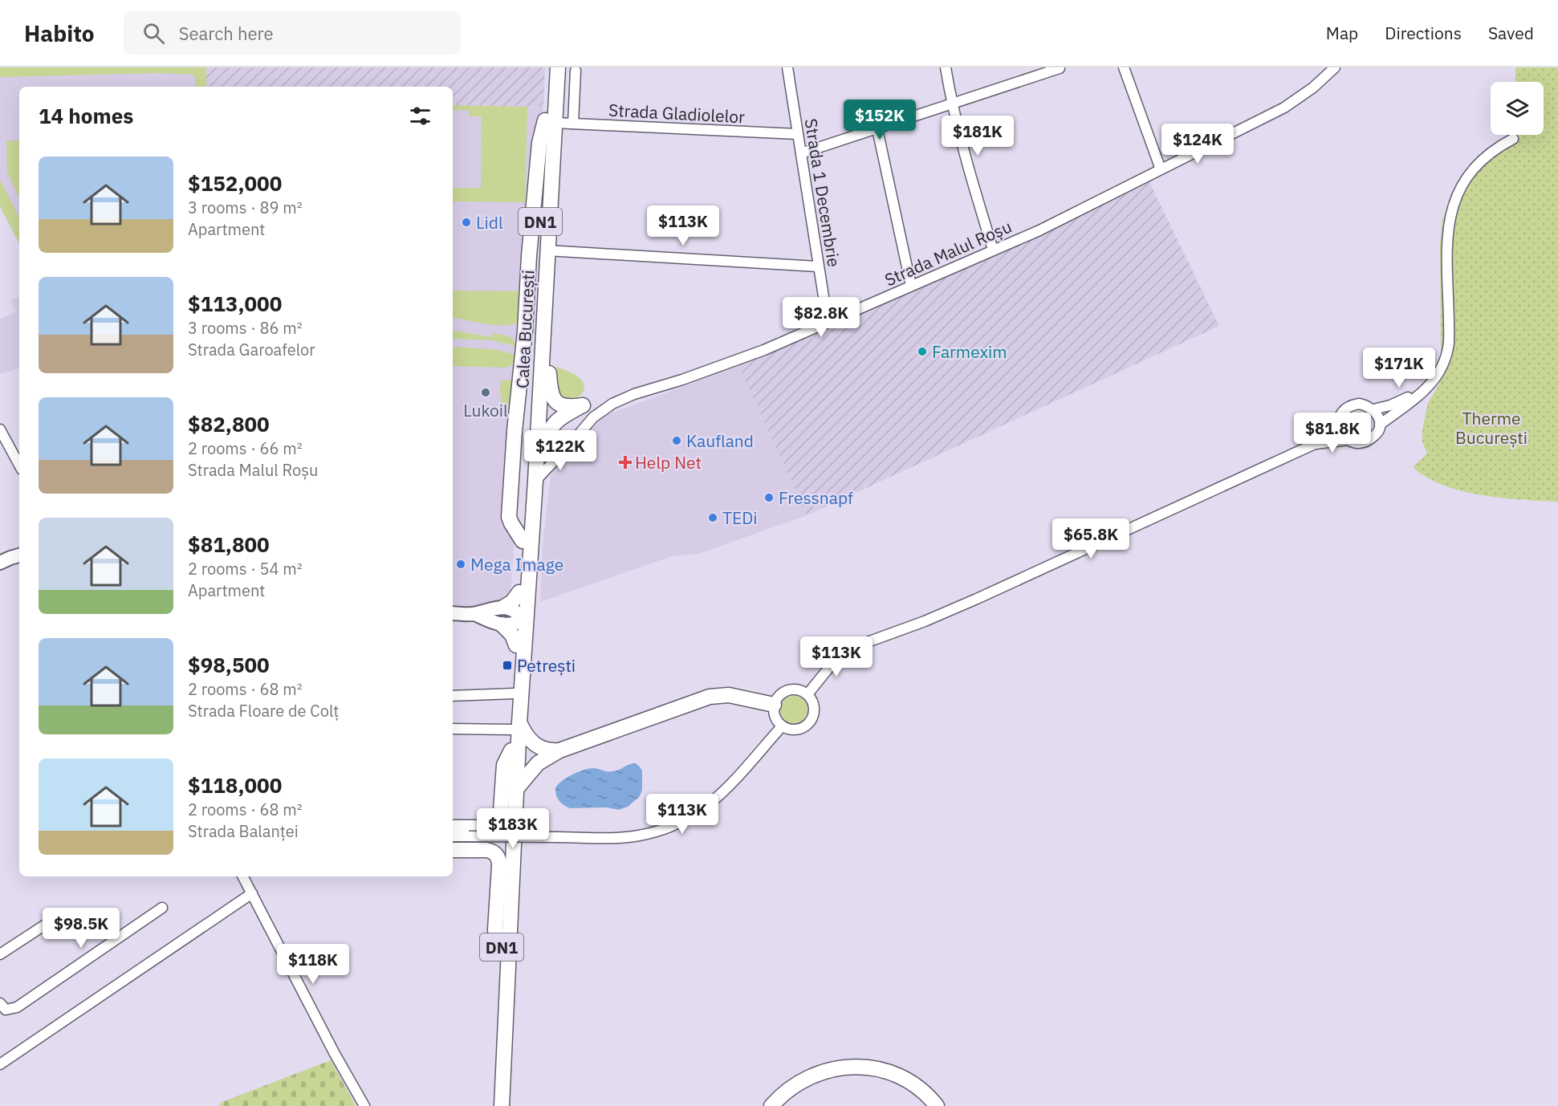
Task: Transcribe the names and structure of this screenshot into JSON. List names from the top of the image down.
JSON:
{
  "streets": {
    "highway": ["DN1", "Calea București"],
    "street": ["Strada Gladiolelor", "Strada 1 Decembrie", "Strada Malul Roșu"]
  },
  "crossings": [
    ["Strada Gladiolelor", "Strada 1 Decembrie"],
    ["Strada Gladiolelor", "DN1"],
    ["Strada Gladiolelor", "Calea București"],
    ["Strada 1 Decembrie", "Strada Malul Roșu"],
    ["DN1", "Calea București"],
    ["Strada Malul Roșu", "Calea București"]
  ],
  "parks": ["Therme București"],
  "places": {
    "other": [
      "Lidl",
      "Farmexim",
      "Lukoil",
      "Kaufland",
      "Fressnapf",
      "TEDi",
      "Mega Image"
    ],
    "health": ["Help Net"],
    "transit": ["Petrești"]
  },
  "page": {
    "header": "Habito",
    "search": "Search here",
    "nav": ["Map", "Directions", "Saved"],
    "heading": "14 homes",
    "price": [
      "$152K",
      "$181K",
      "$124K",
      "$113K",
      "$82.8K",
      "$171K",
      "$81.8K",
      "$122K",
      "$65.8K",
      "$113K",
      "$113K",
      "$183K",
      "$98.5K",
      "$118K"
    ],
    "list": [
      {
        "name": "$152,000",
        "note": "3 rooms · 89 m² · Apartment"
      },
      {
        "name": "$113,000",
        "note": "3 rooms · 86 m² · Strada Garoafelor"
      },
      {
        "name": "$82,800",
        "note": "2 rooms · 66 m² · Strada Malul Roșu"
      },
      {
        "name": "$81,800",
        "note": "2 rooms · 54 m² · Apartment"
      },
      {
        "name": "$98,500",
        "note": "2 rooms · 68 m² · Strada Floare de Colț"
      },
      {
        "name": "$118,000",
        "note": "2 rooms · 68 m² · Strada Balanței"
      }
    ]
  }
}
